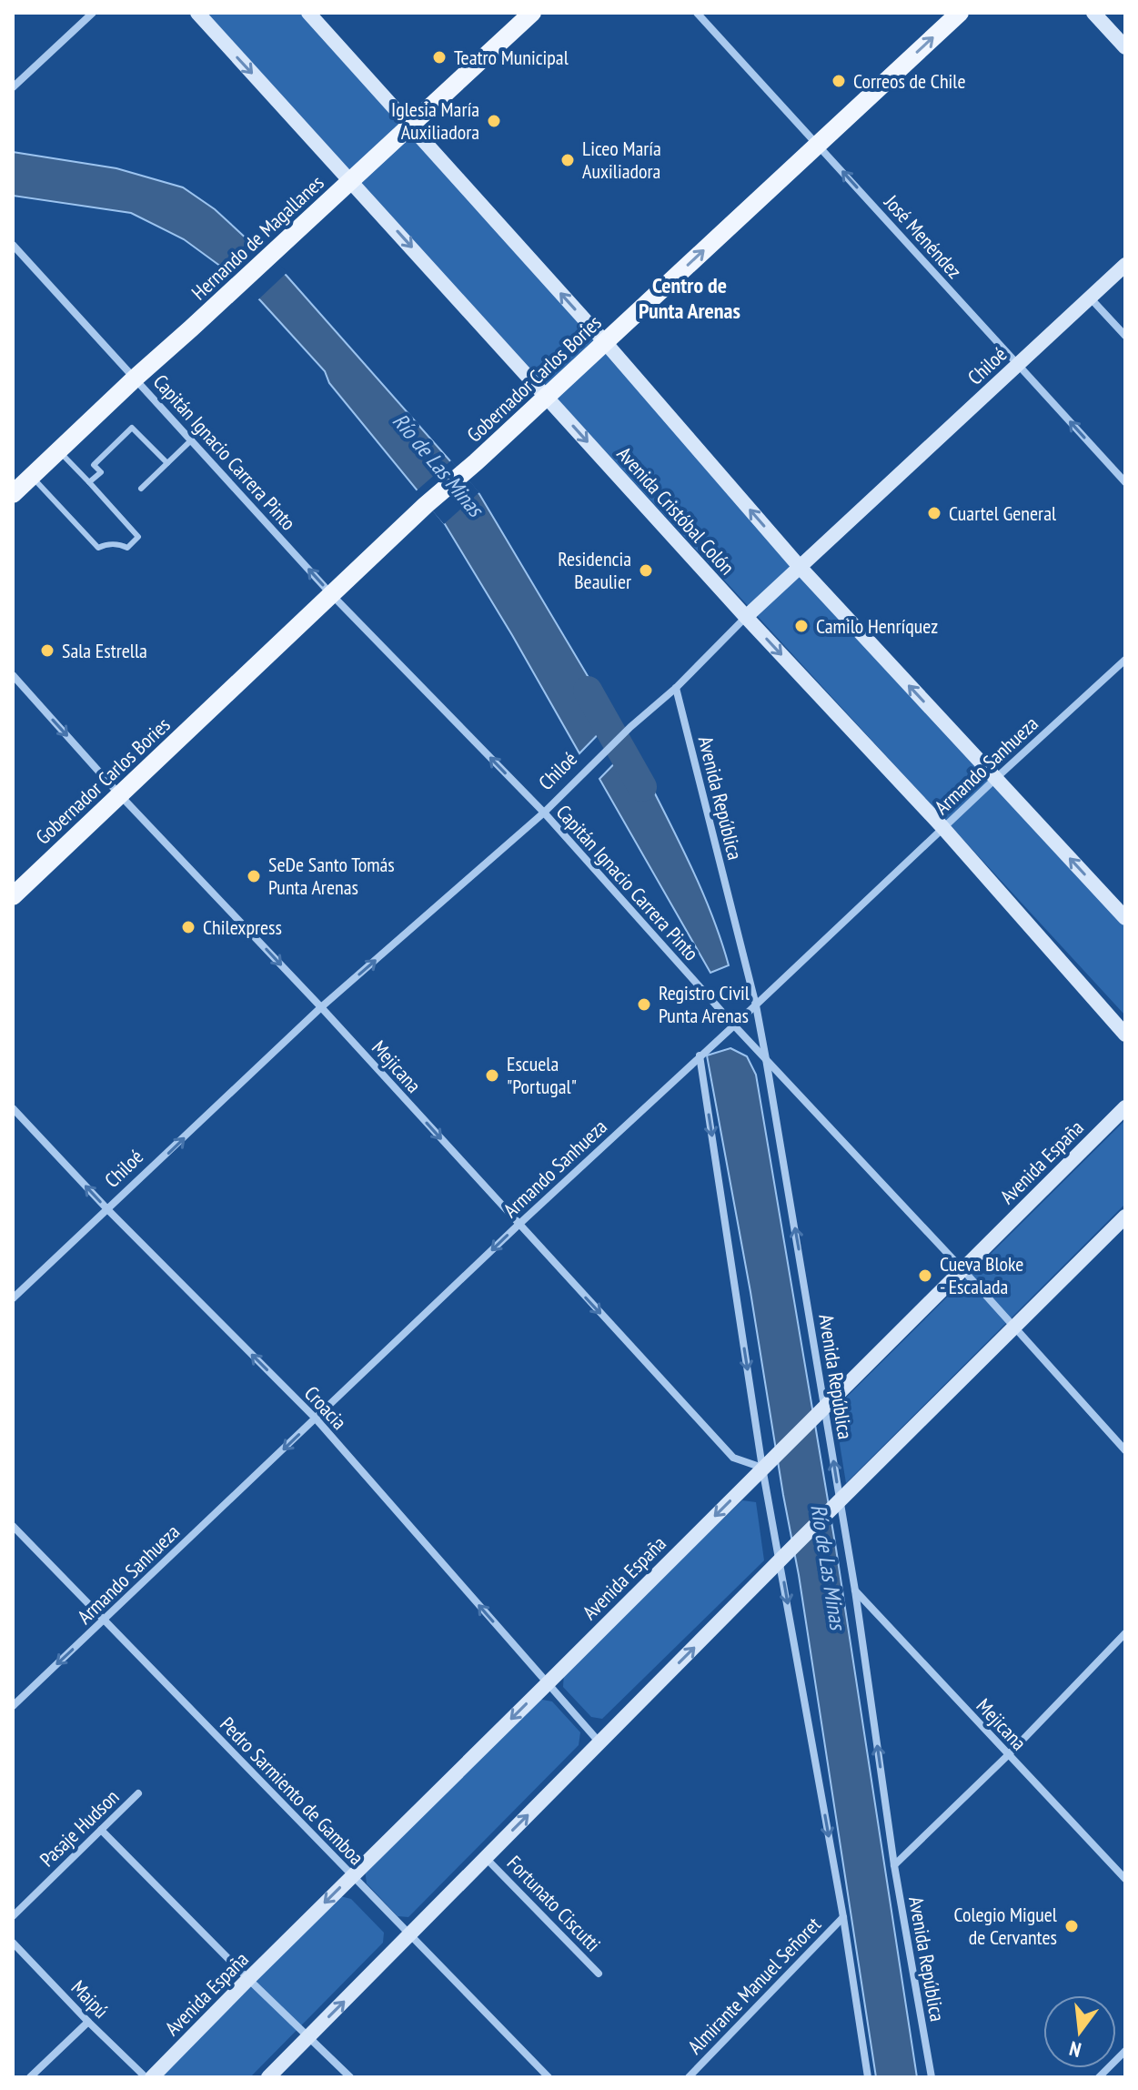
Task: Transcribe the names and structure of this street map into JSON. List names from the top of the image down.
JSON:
{
  "streets": {
    "main road": [
      "Hernando de Magallanes",
      "Chiloé",
      "Gobernador Carlos Bories",
      "Avenida Cristóbal Colón",
      "Avenida España"
    ],
    "street": [
      "José Menéndez",
      "Capitán Ignacio Carrera Pinto",
      "Armando Sanhueza",
      "Avenida República",
      "Mejicana",
      "Croacia",
      "Pedro Sarmiento de Gamboa",
      "Pasaje Hudson",
      "Fortunato Ciscutti",
      "Almirante Manuel Señoret",
      "Maipú"
    ]
  },
  "crossings": [
    ["José Menéndez", "Chiloé"],
    ["José Menéndez", "Gobernador Carlos Bories"],
    ["Hernando de Magallanes", "Capitán Ignacio Carrera Pinto"],
    ["Hernando de Magallanes", "Avenida Cristóbal Colón"],
    ["Chiloé", "Capitán Ignacio Carrera Pinto"],
    ["Chiloé", "Avenida Cristóbal Colón"],
    ["Chiloé", "Avenida República"],
    ["Chiloé", "Mejicana"],
    ["Chiloé", "Croacia"],
    ["Gobernador Carlos Bories", "Capitán Ignacio Carrera Pinto"],
    ["Gobernador Carlos Bories", "Avenida Cristóbal Colón"],
    ["Gobernador Carlos Bories", "Mejicana"],
    ["Capitán Ignacio Carrera Pinto", "Armando Sanhueza"],
    ["Capitán Ignacio Carrera Pinto", "Avenida República"],
    ["Capitán Ignacio Carrera Pinto", "Avenida España"],
    ["Avenida Cristóbal Colón", "Armando Sanhueza"],
    ["Armando Sanhueza", "Avenida República"],
    ["Armando Sanhueza", "Mejicana"],
    ["Armando Sanhueza", "Croacia"],
    ["Armando Sanhueza", "Pedro Sarmiento de Gamboa"],
    ["Avenida República", "Mejicana"],
    ["Avenida República", "Avenida España"],
    ["Mejicana", "Avenida España"],
    ["Avenida España", "Croacia"],
    ["Avenida España", "Pedro Sarmiento de Gamboa"]
  ],
  "one_way": [
    "José Menéndez",
    "Chiloé",
    "Gobernador Carlos Bories",
    "Armando Sanhueza",
    "Mejicana",
    "Croacia"
  ],
  "districts": ["Centro de Punta Arenas"],
  "water": ["Río de Las Minas"],
  "places": [
    "Teatro Municipal",
    "Correos de Chile",
    "Iglesia María Auxiliadora",
    "Liceo María Auxiliadora",
    "Cuartel General",
    "Residencia Beaulier",
    "Camilo Henríquez",
    "Sala Estrella",
    "SeDe Santo Tomás Punta Arenas",
    "Chilexpress",
    "Registro Civil Punta Arenas",
    "Escuela \"Portugal\"",
    "Cueva Bloke - Escalada",
    "Colegio Miguel de Cervantes"
  ],
  "north": "bottom"
}
